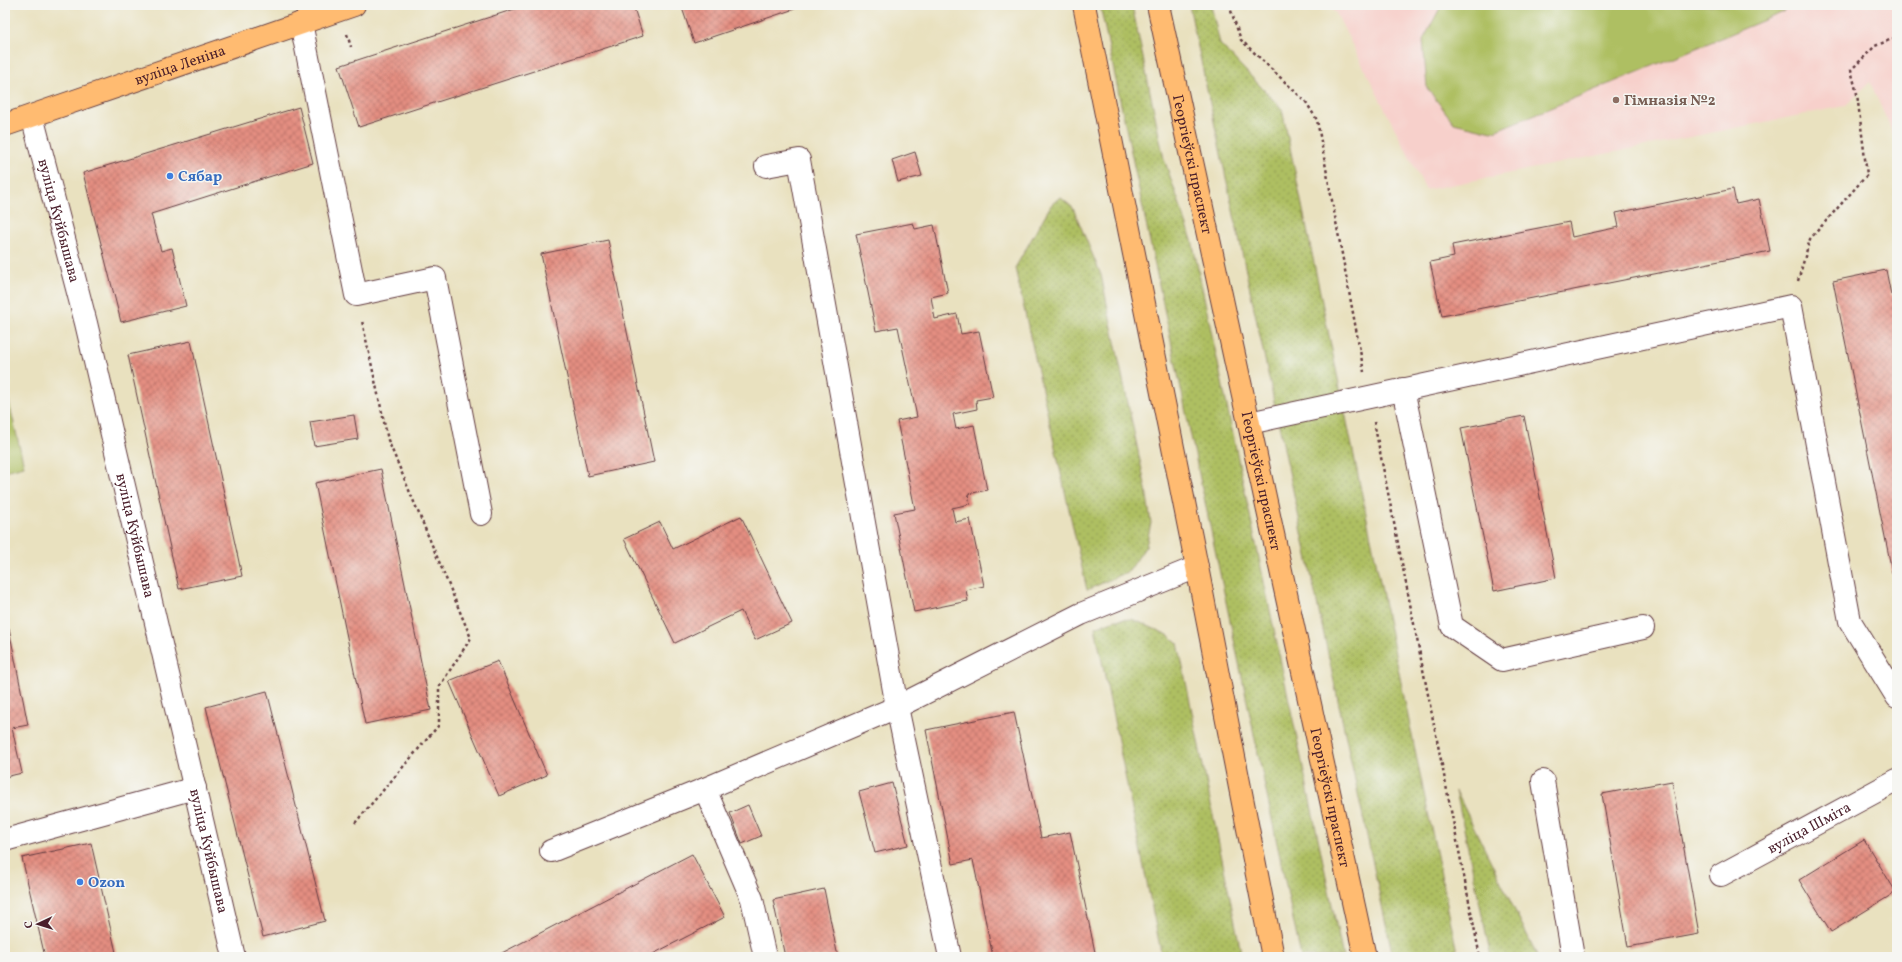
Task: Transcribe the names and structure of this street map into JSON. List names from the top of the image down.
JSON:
{
  "streets": {
    "main road": ["вуліца Леніна", "Георгіеўскі праспект"],
    "street": ["вуліца Куйбышава", "вуліца Шміта"]
  },
  "crossings": [
    ["вуліца Леніна", "вуліца Куйбышава"]
  ],
  "places": ["Гімназія №2", "Сябар", "Ozon"],
  "north": "left"
}
